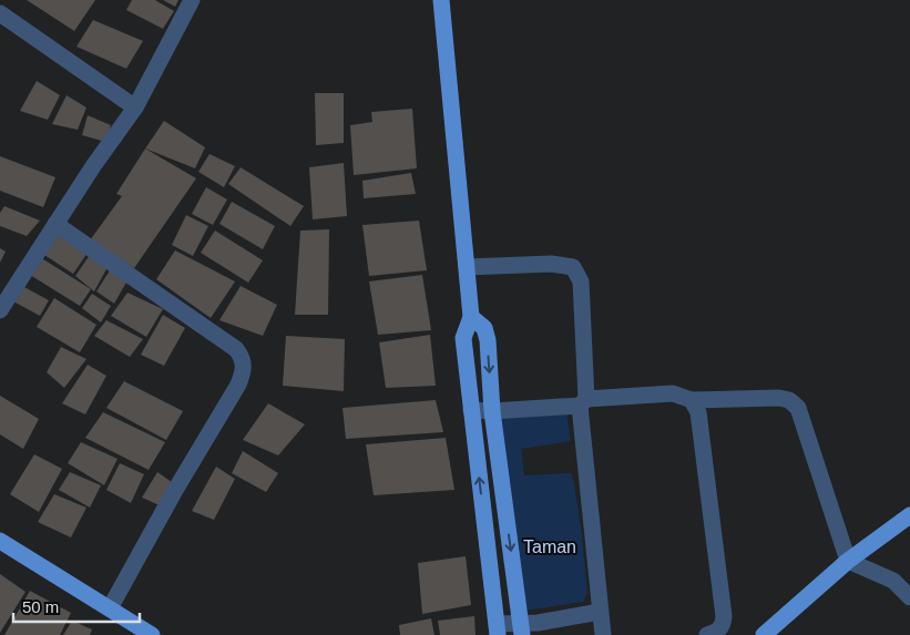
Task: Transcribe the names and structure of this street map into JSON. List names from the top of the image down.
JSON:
{
  "parks": ["Taman"],
  "scale_bar": "50 m"
}
